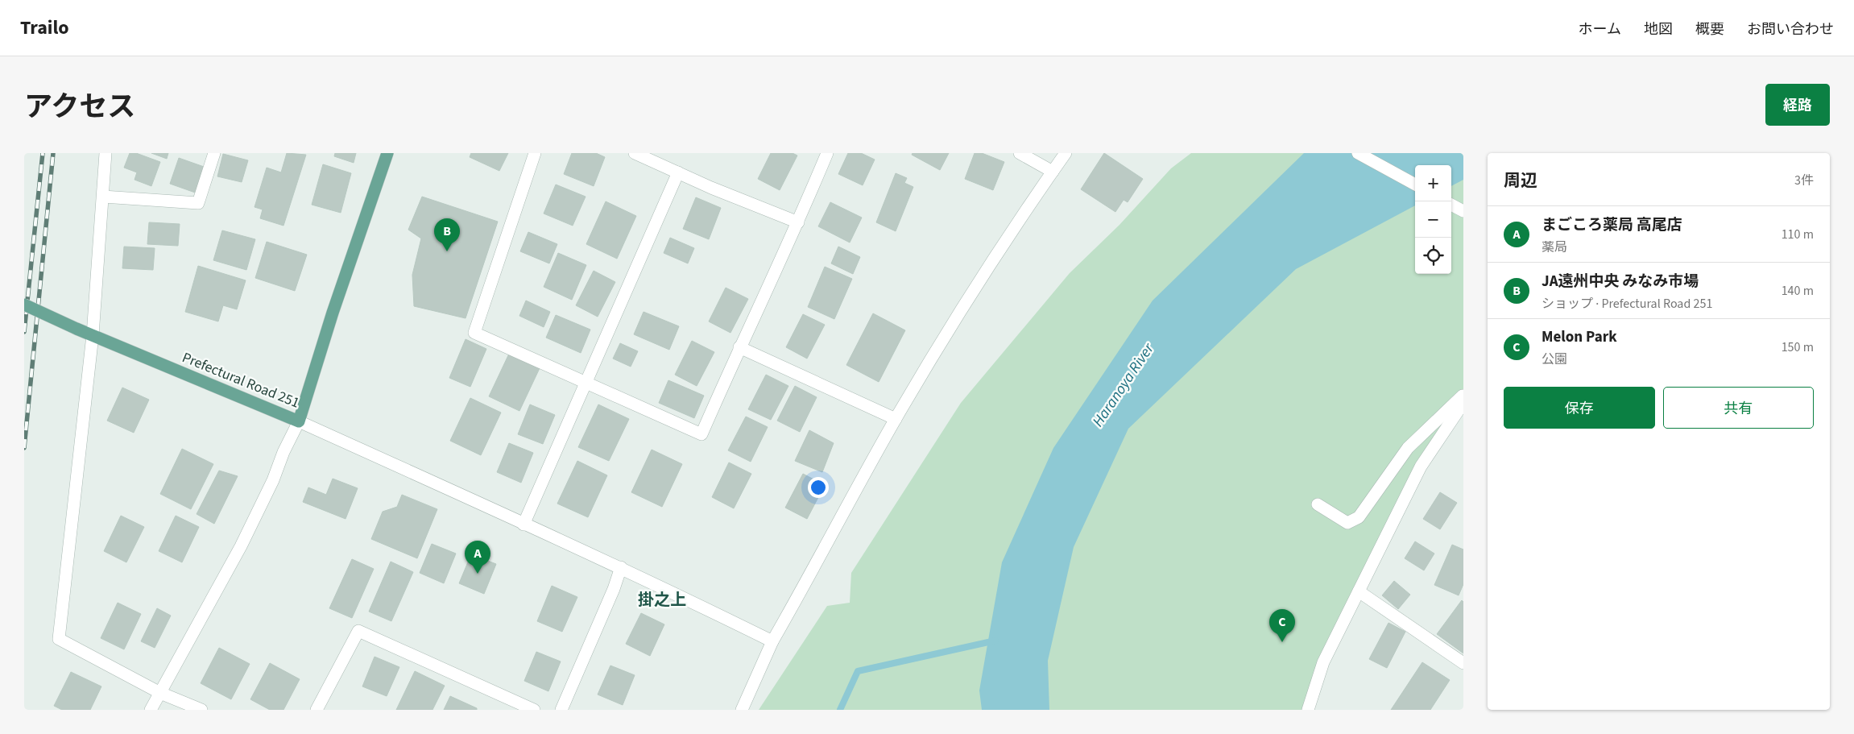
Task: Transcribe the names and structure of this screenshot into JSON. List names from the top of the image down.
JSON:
{
  "streets": {
    "main road": ["Prefectural Road 251"]
  },
  "districts": ["掛之上"],
  "water": ["Haranoya River"],
  "page": {
    "header": "Trailo",
    "nav": [
      "ホーム",
      "地図",
      "概要",
      "お問い合わせ"
    ],
    "title": "アクセス",
    "buttons": [
      "経路",
      ["保存", "共有"]
    ],
    "heading": ["周辺", "3件"],
    "map_buttons": ["+", "−"],
    "list": [
      {
        "mark": "A",
        "name": "まごころ薬局 高尾店",
        "note": "薬局",
        "value": "110 m"
      },
      {
        "mark": "B",
        "name": "JA遠州中央 みなみ市場",
        "note": "ショップ · Prefectural Road 251",
        "value": "140 m"
      },
      {
        "mark": "C",
        "name": "Melon Park",
        "note": "公園",
        "value": "150 m"
      }
    ],
    "pins": ["B", "A", "C"]
  }
}
